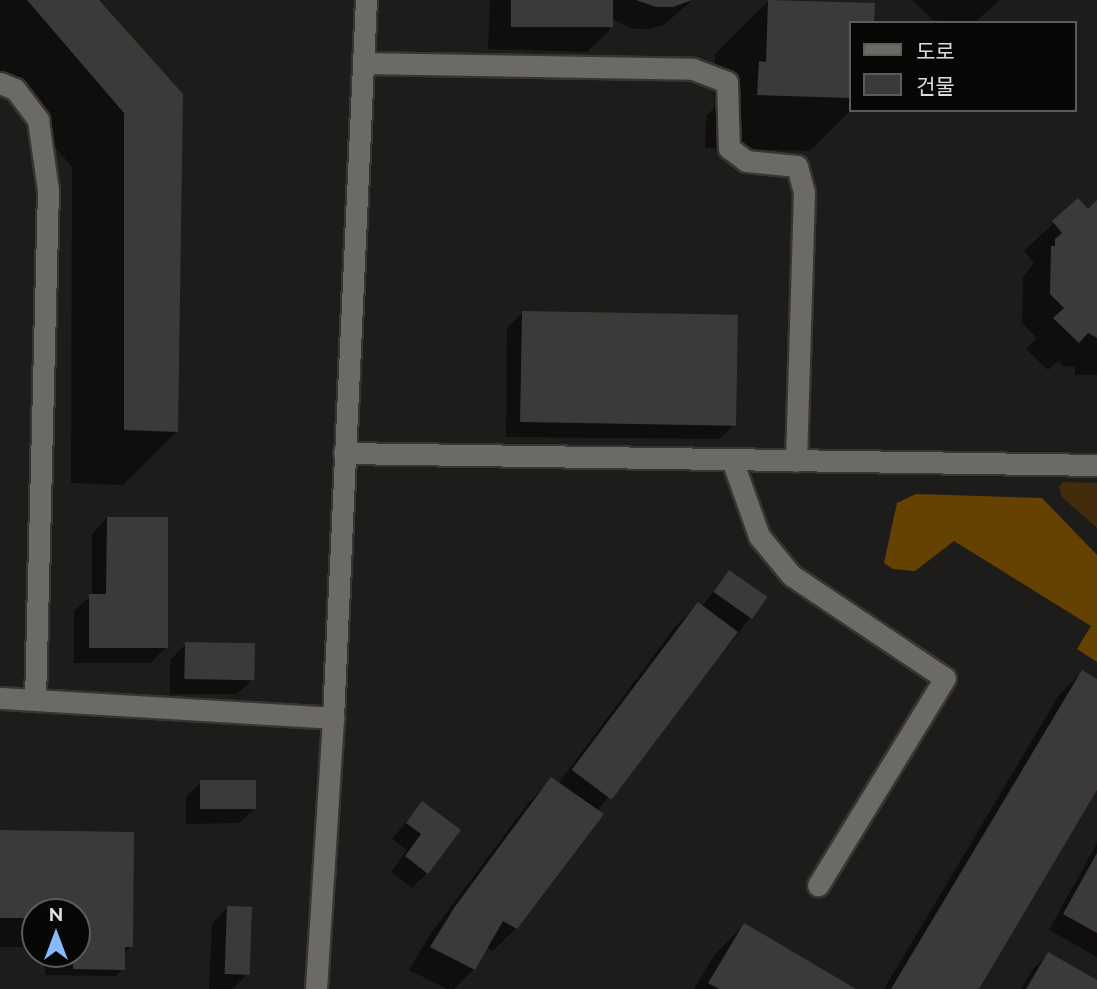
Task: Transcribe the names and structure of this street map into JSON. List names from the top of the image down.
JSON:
{
  "legend": ["도로", "건물"],
  "north": "top"
}
